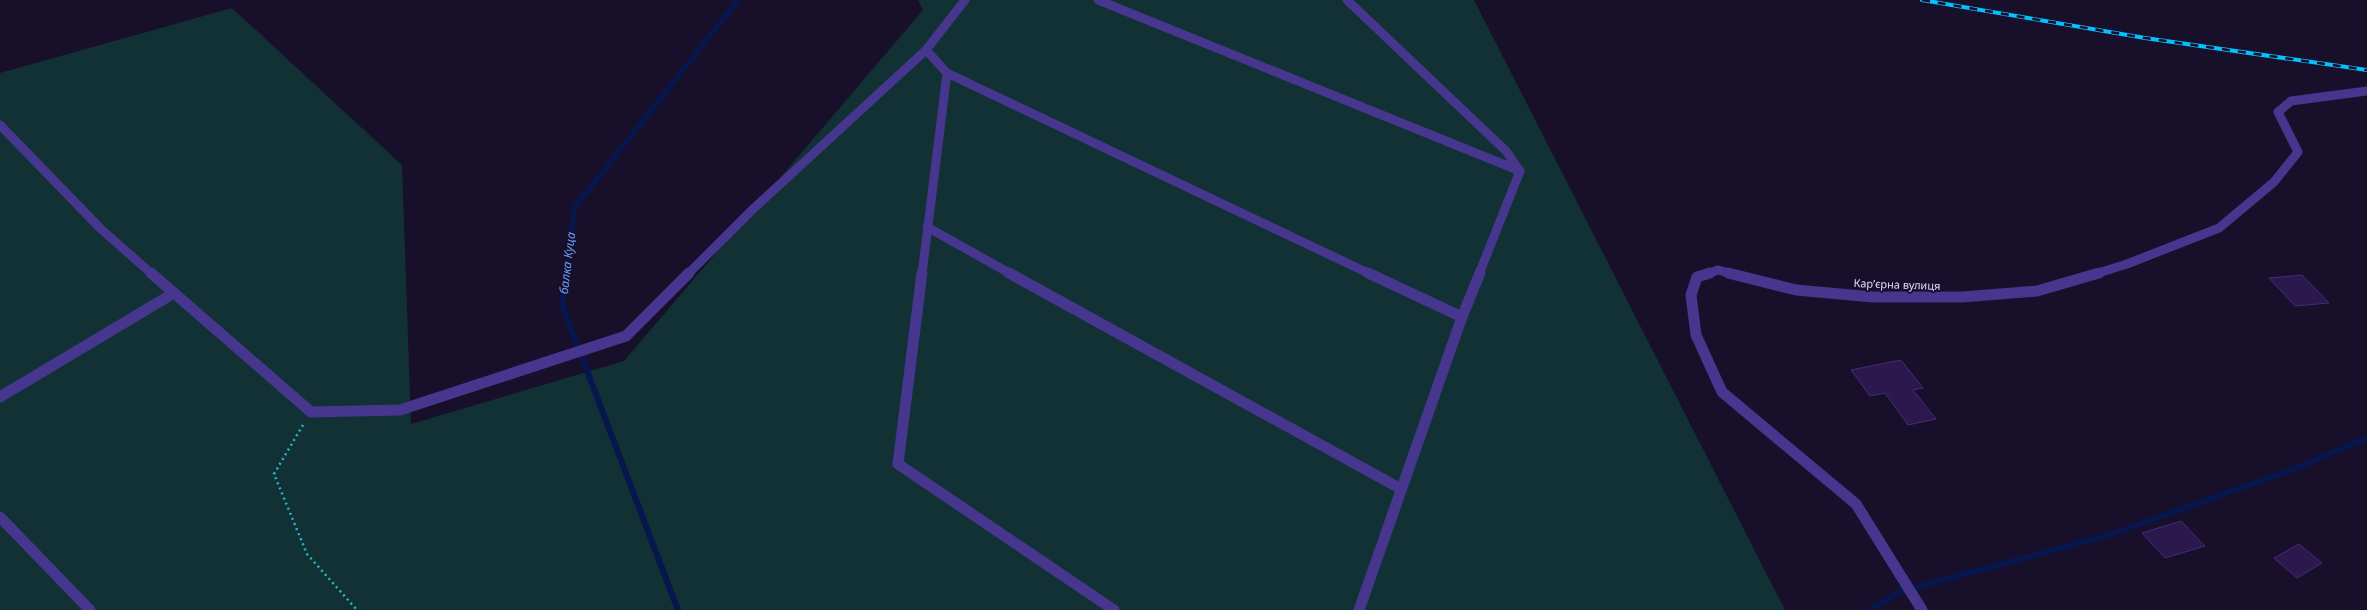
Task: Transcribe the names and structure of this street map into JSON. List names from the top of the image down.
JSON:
{
  "streets": {
    "street": ["Карʼєрна вулиця"]
  },
  "water": ["балка Куца"]
}
